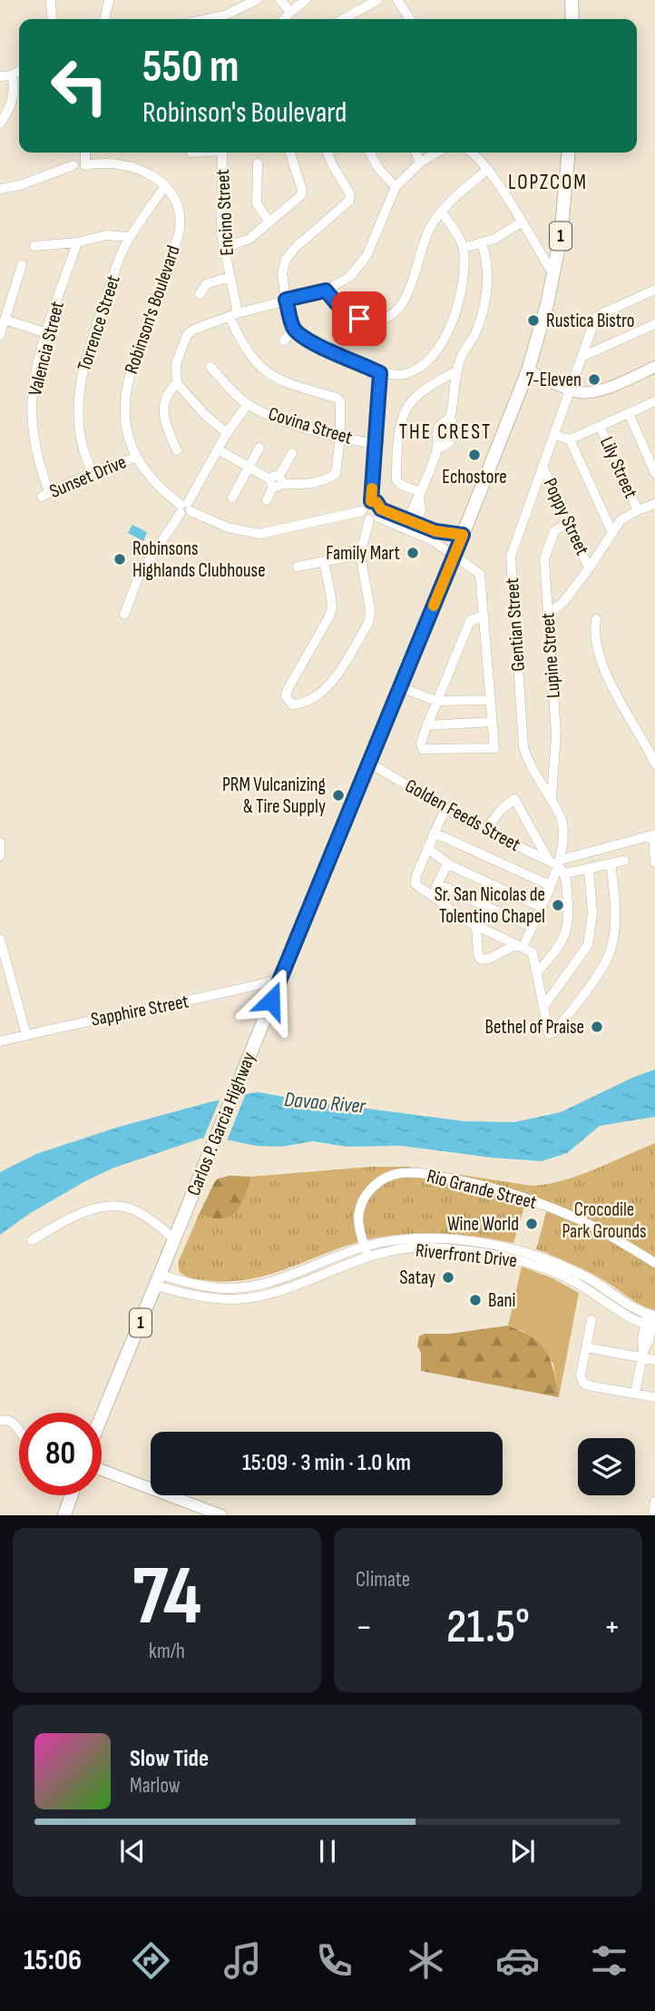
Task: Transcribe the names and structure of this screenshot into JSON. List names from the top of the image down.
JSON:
{
  "streets": {
    "highway": ["1", "Carlos P. Garcia Highway"],
    "street": [
      "Encino Street",
      "Robinson's Boulevard",
      "Torrence Street",
      "Valencia Street",
      "Covina Street",
      "Lily Street",
      "Sunset Drive",
      "Poppy Street",
      "Gentian Street",
      "Lupine Street",
      "Golden Feeds Street",
      "Sapphire Street",
      "Rio Grande Street",
      "Riverfront Drive"
    ]
  },
  "crossings": [
    ["Encino Street", "Covina Street"],
    ["Robinson's Boulevard", "Torrence Street"],
    ["Robinson's Boulevard", "Covina Street"],
    ["Robinson's Boulevard", "Sunset Drive"],
    ["Torrence Street", "Sunset Drive"],
    ["Valencia Street", "Sunset Drive"],
    ["Poppy Street", "Gentian Street"],
    ["Poppy Street", "Lupine Street"],
    ["Gentian Street", "Lupine Street"],
    ["Gentian Street", "Golden Feeds Street"],
    ["Golden Feeds Street", "Carlos P. Garcia Highway"],
    ["Sapphire Street", "Carlos P. Garcia Highway"],
    ["Carlos P. Garcia Highway", "Riverfront Drive"],
    ["Rio Grande Street", "Riverfront Drive"]
  ],
  "districts": ["LOPZCOM", "THE CREST"],
  "water": ["Davao River"],
  "parks": ["Crocodile Park Grounds"],
  "places": [
    "Rustica Bistro",
    "7-Eleven",
    "Echostore",
    "Family Mart",
    "Robinsons Highlands Clubhouse",
    "PRM Vulcanizing & Tire Supply",
    "Sr. San Nicolas de Tolentino Chapel",
    "Bethel of Praise",
    "Wine World",
    "Satay",
    "Bani"
  ],
  "page": {
    "turn": ["550 m", "Robinson's Boulevard"],
    "limit": "80",
    "trip": "15:09 · 3 min · 1.0 km",
    "tile": [
      ["74", "km/h"],
      "Climate"
    ],
    "heat": ["−", "21.5°", "+"],
    "song": ["Slow Tide", "Marlow"],
    "tabs": "15:06"
  }
}
